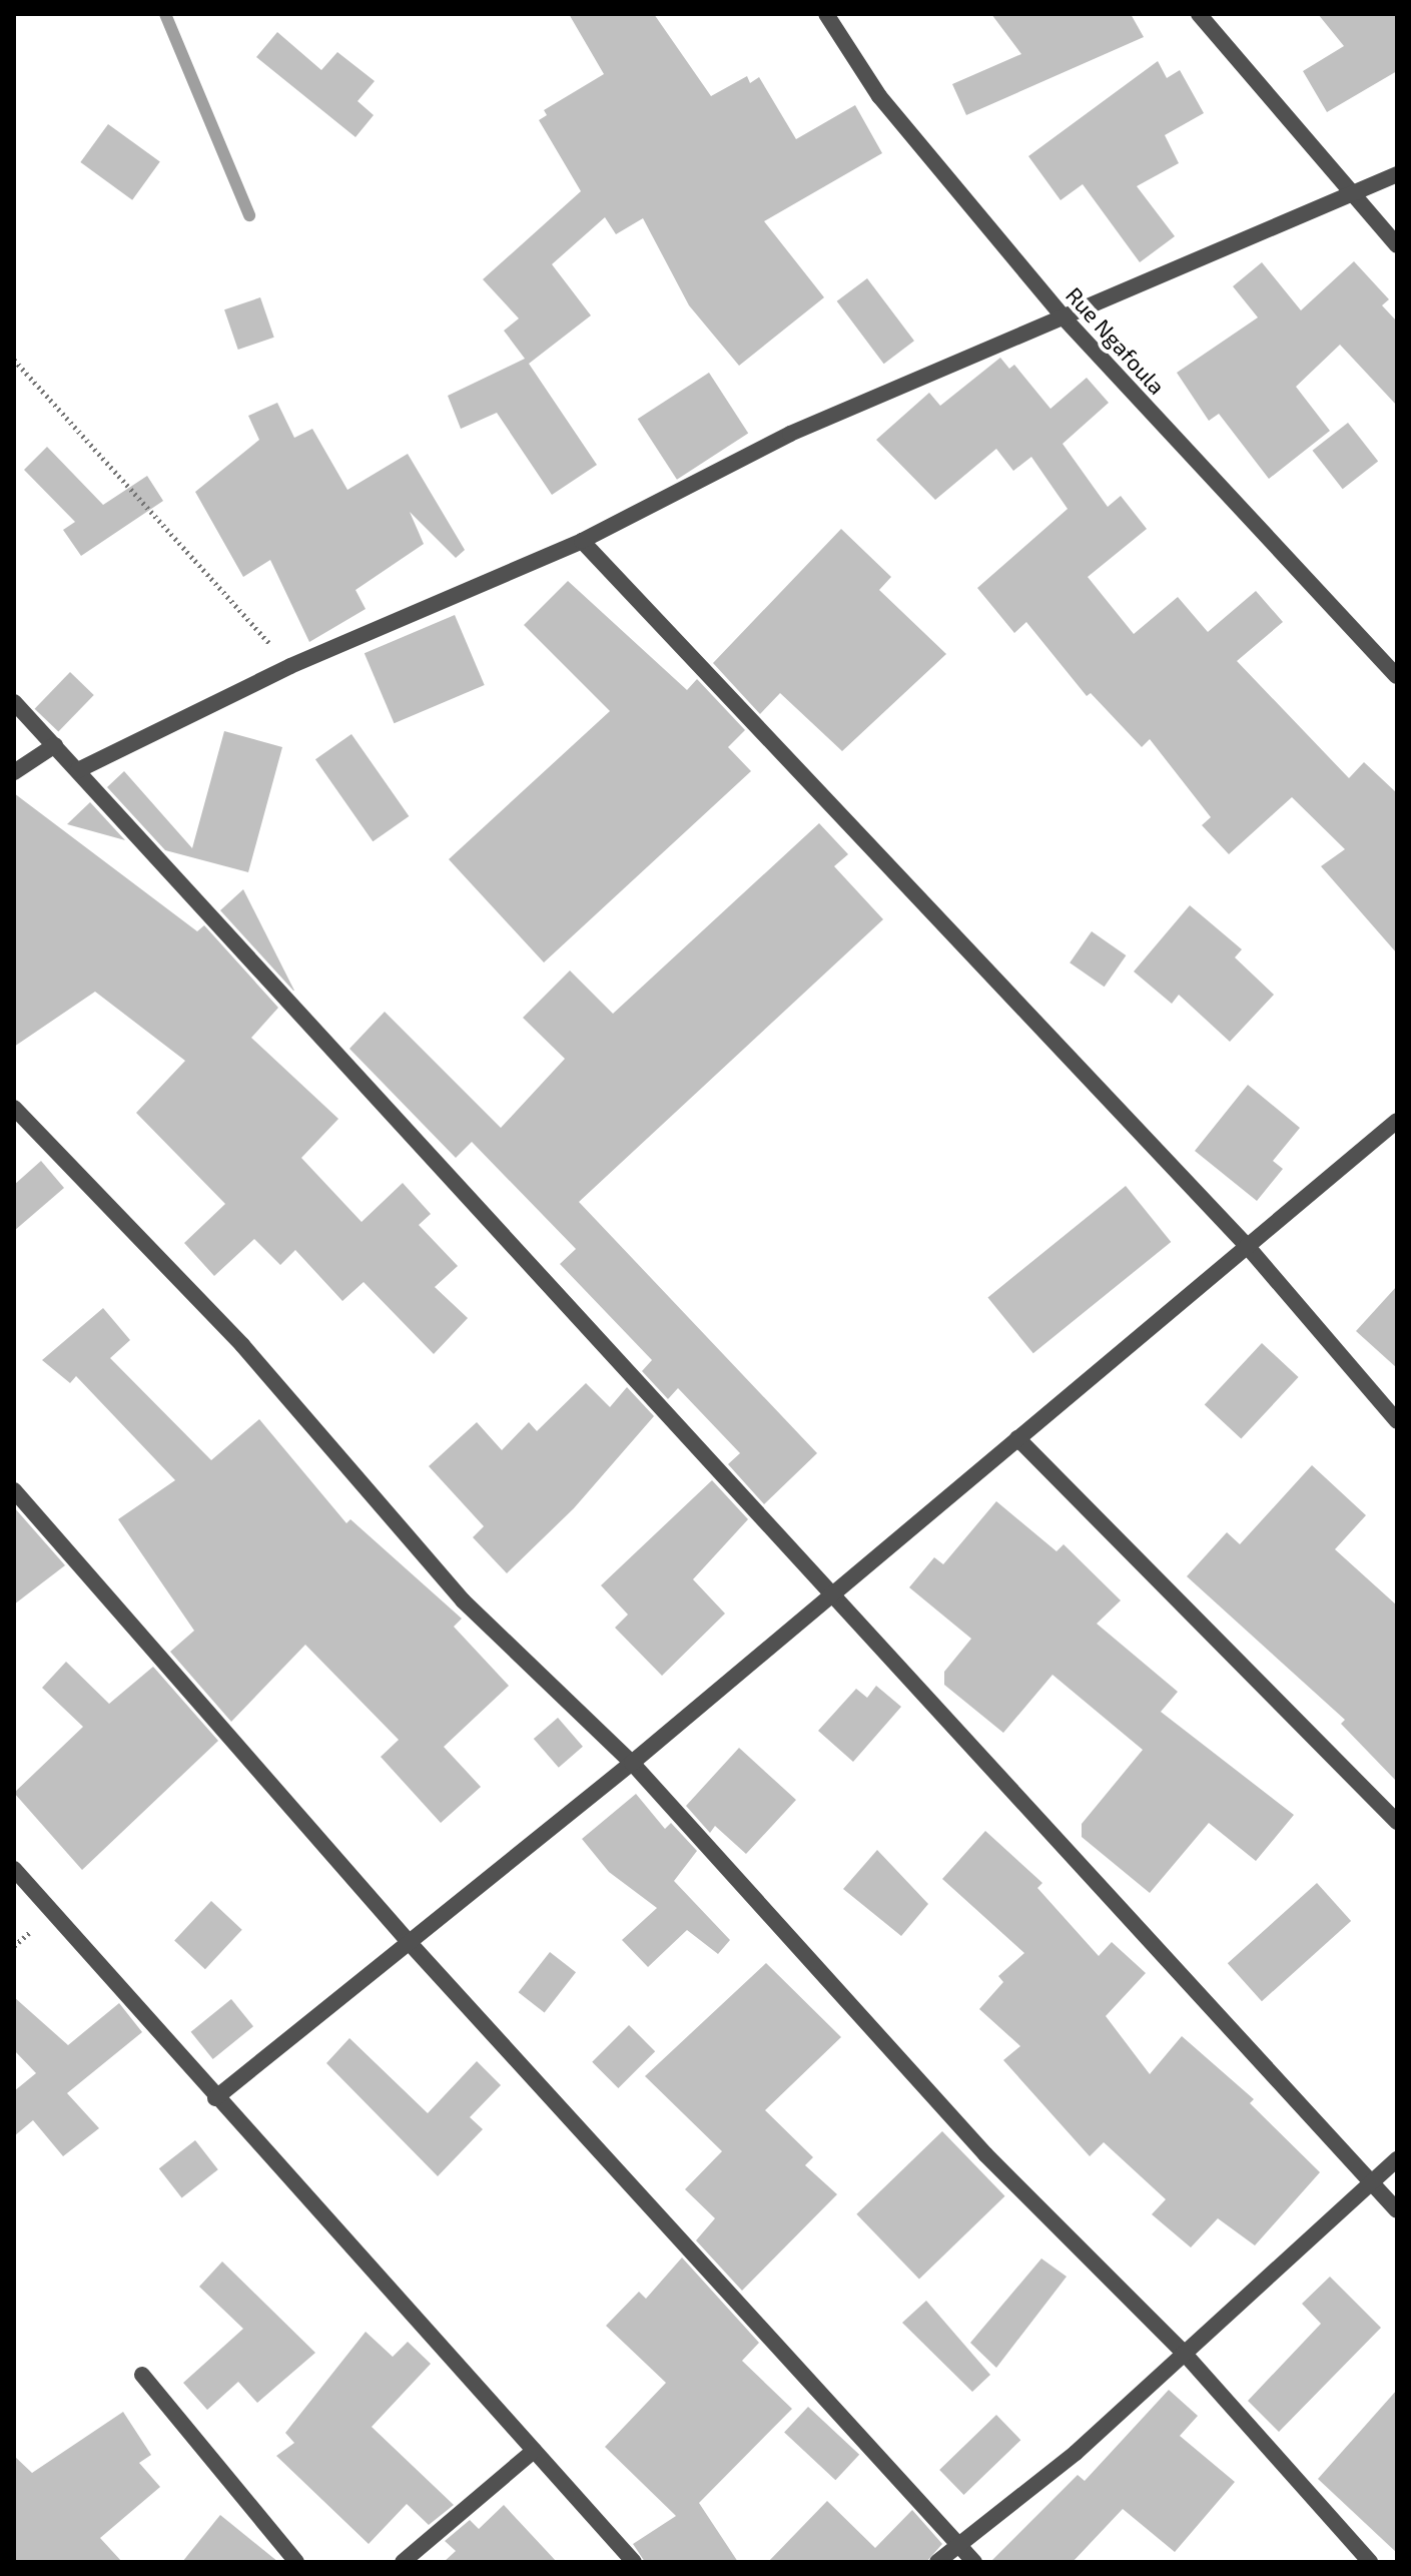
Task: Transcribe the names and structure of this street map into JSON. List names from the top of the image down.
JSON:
{
  "streets": {
    "street": ["Rue Ngafoula"]
  }
}
